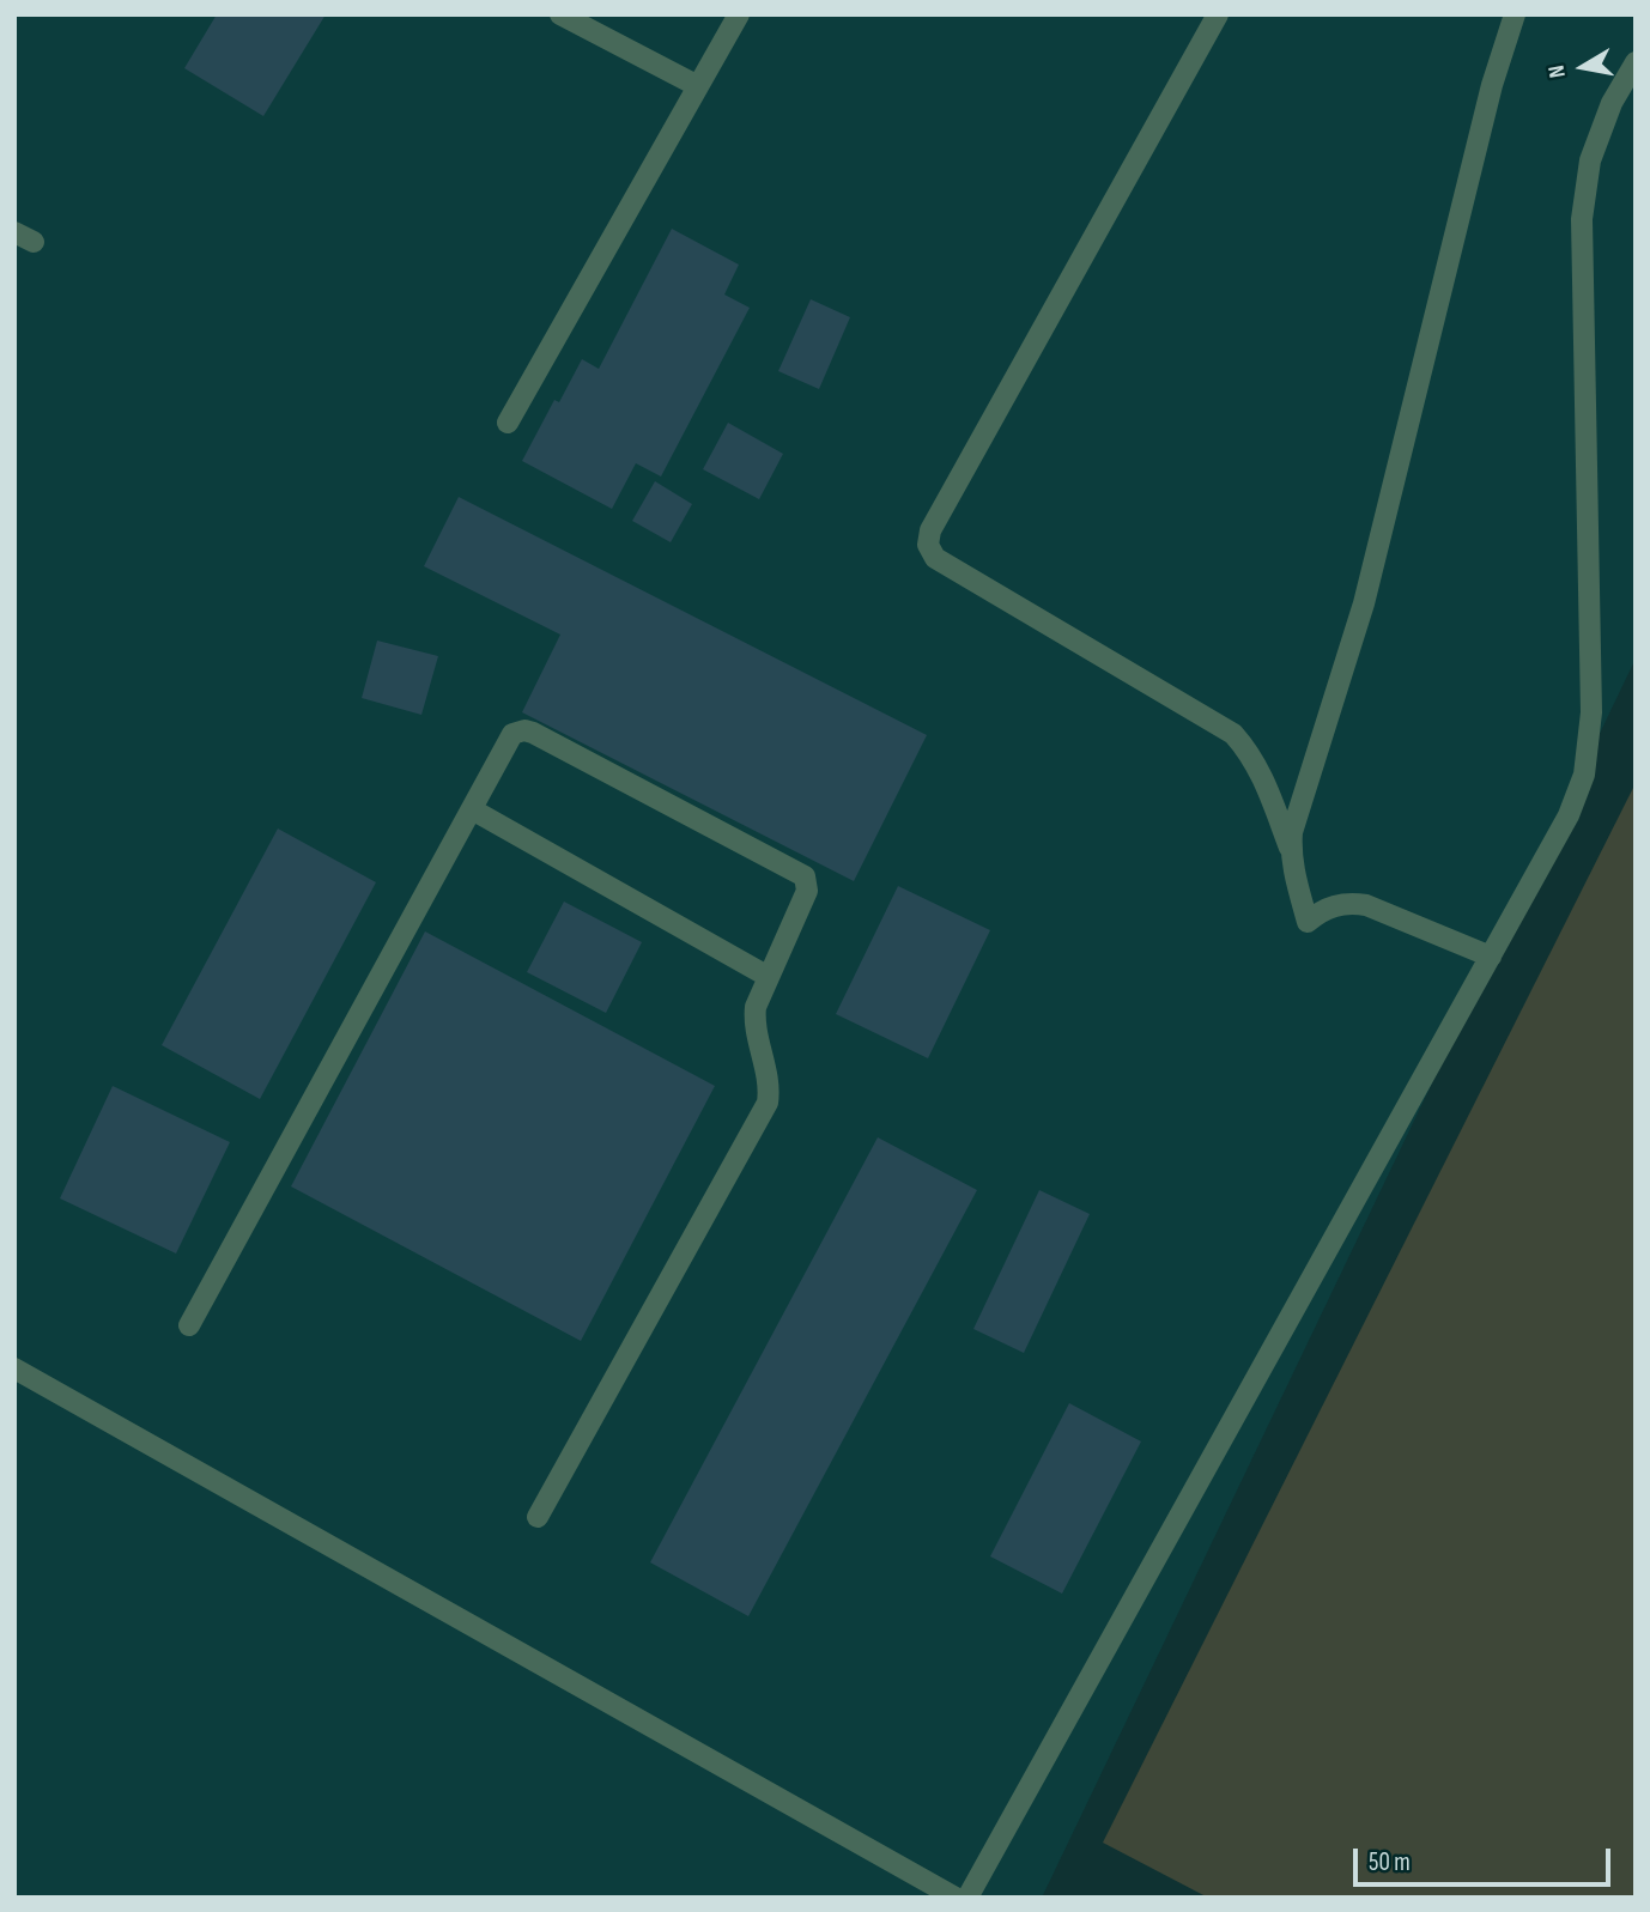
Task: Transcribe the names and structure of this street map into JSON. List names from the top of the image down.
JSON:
{
  "scale_bar": "50 m",
  "north": "left"
}
